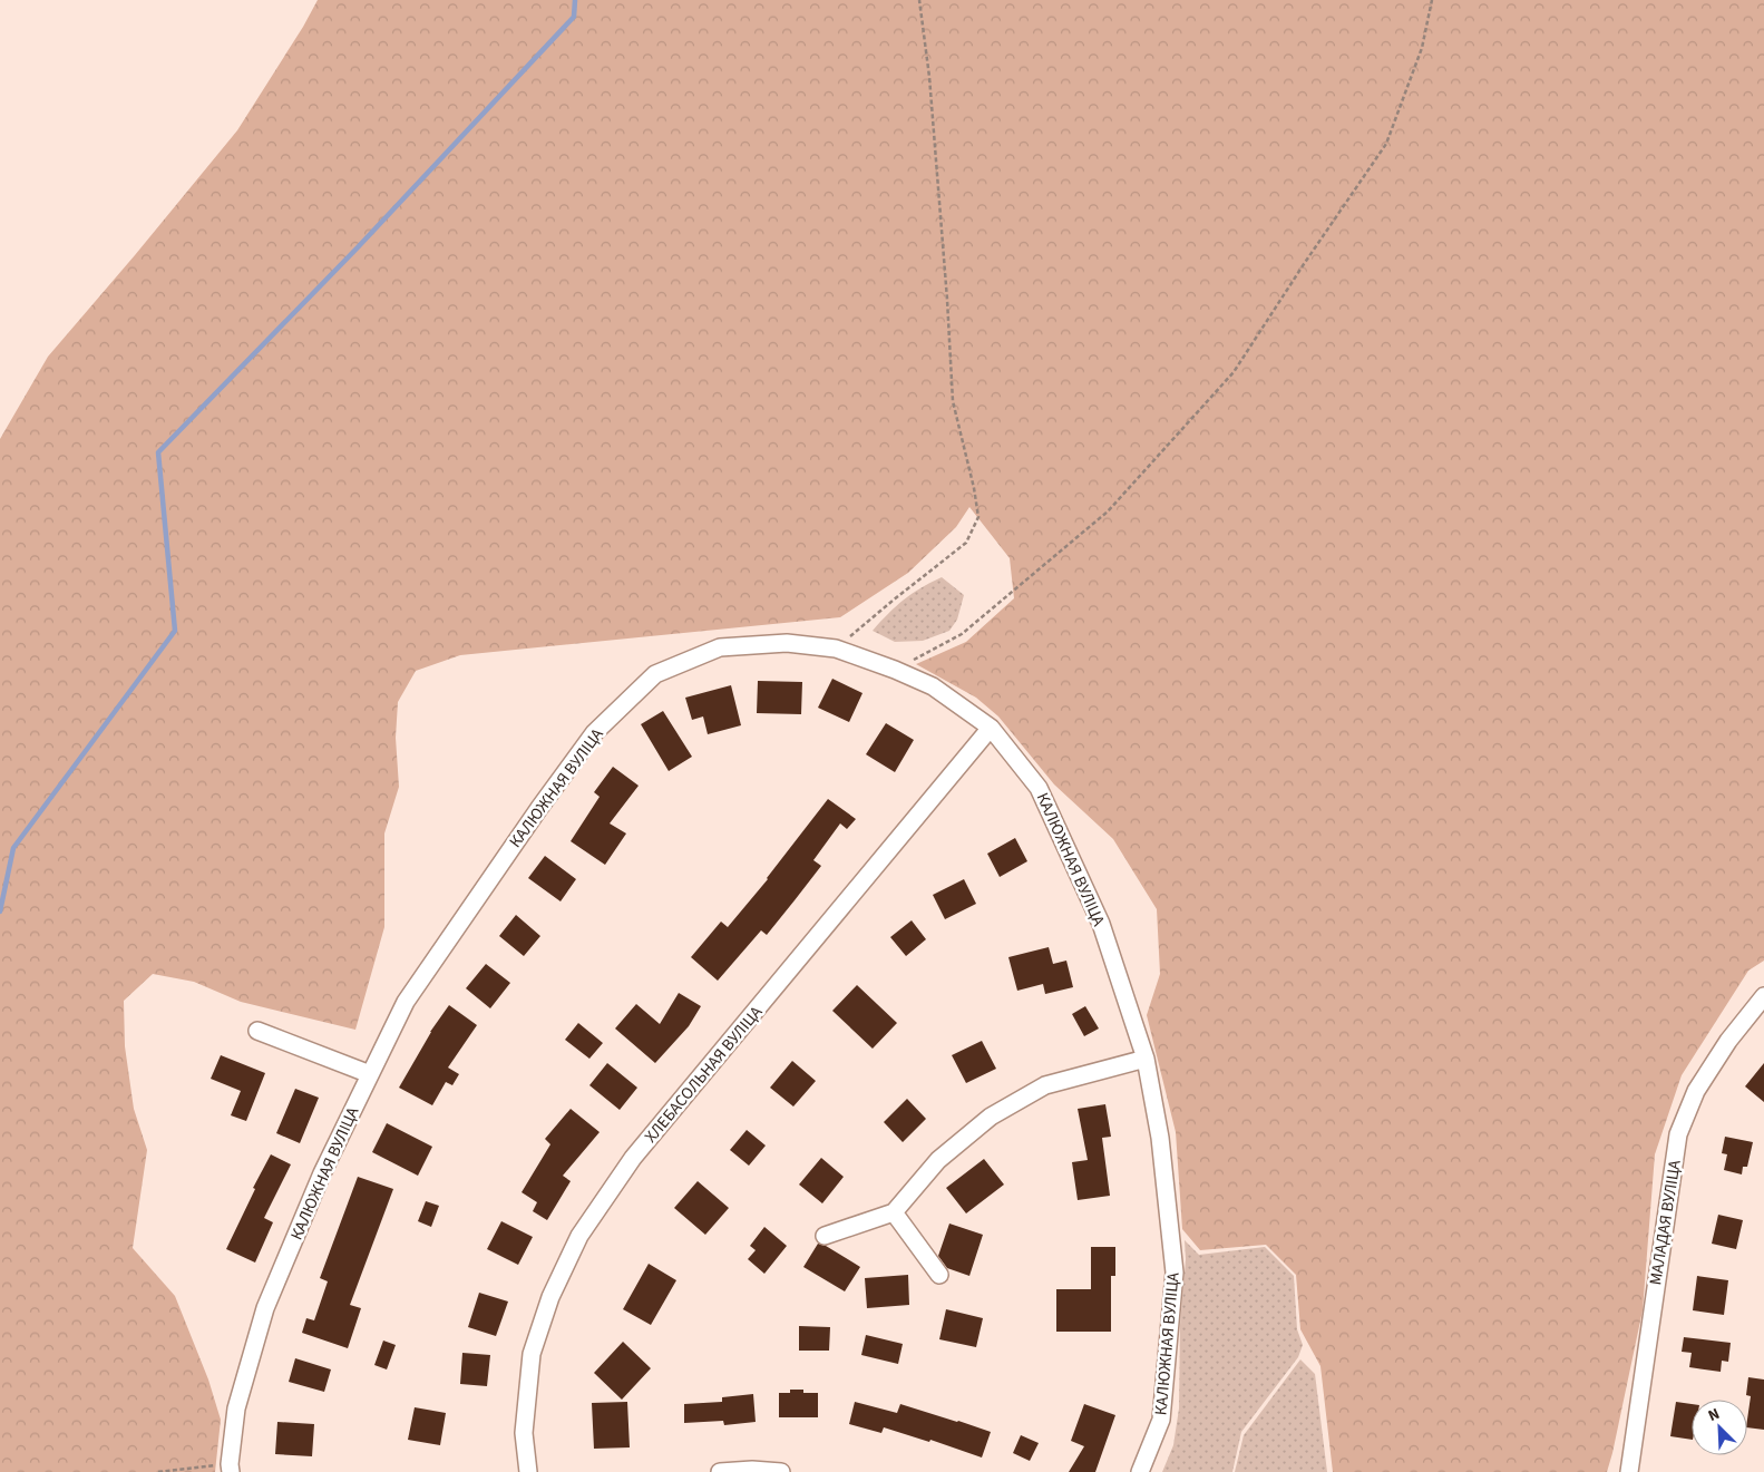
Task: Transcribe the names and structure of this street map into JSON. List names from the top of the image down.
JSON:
{
  "streets": {
    "street": ["КАЛЮЖНАЯ ВУЛІЦА", "ХЛЕБАСОЛЬНАЯ ВУЛІЦА", "МАЛАДАЯ ВУЛІЦА"]
  },
  "crossings": [
    ["КАЛЮЖНАЯ ВУЛІЦА", "ХЛЕБАСОЛЬНАЯ ВУЛІЦА"]
  ],
  "north": "top left"
}
